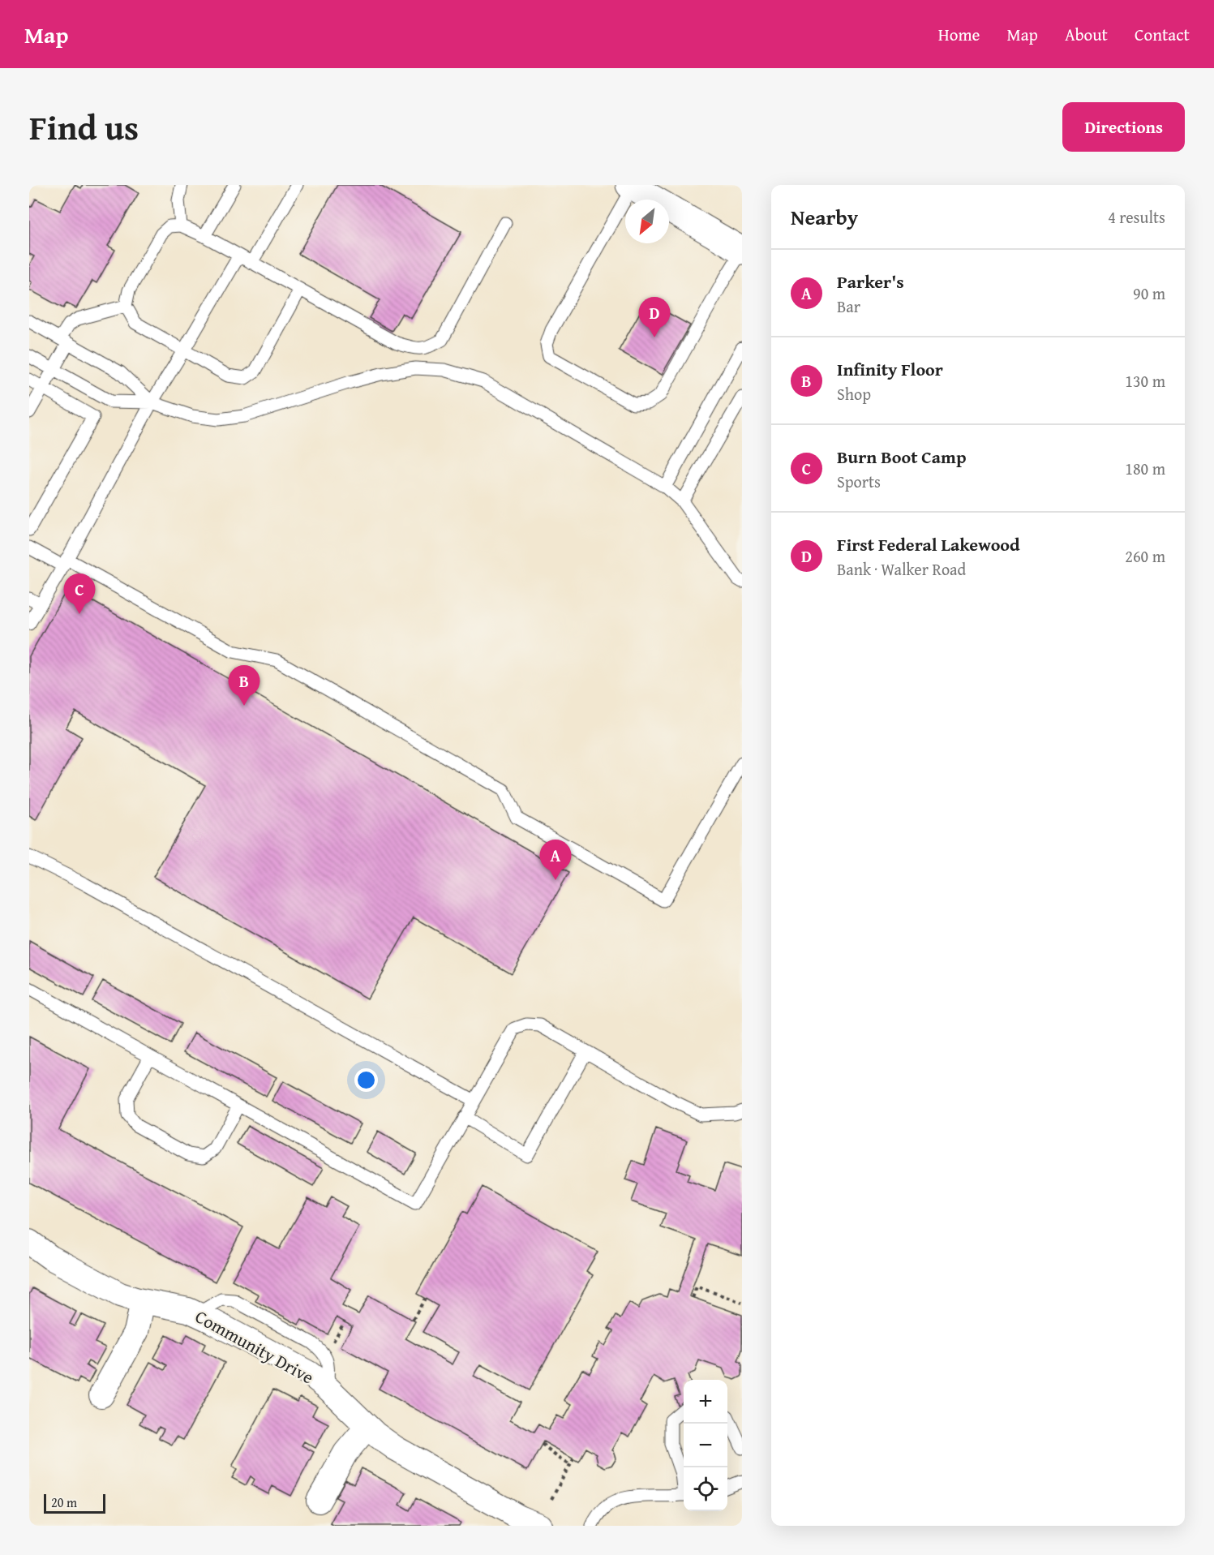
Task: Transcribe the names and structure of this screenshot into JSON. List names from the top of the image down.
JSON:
{
  "streets": {
    "street": ["Community Drive"]
  },
  "scale_bar": "20 m",
  "north": "bottom left",
  "page": {
    "header": "Map",
    "nav": [
      "Home",
      "Map",
      "About",
      "Contact"
    ],
    "title": "Find us",
    "buttons": "Directions",
    "heading": ["Nearby", "4 results"],
    "list": [
      {
        "mark": "A",
        "name": "Parker's",
        "note": "Bar",
        "value": "90 m"
      },
      {
        "mark": "B",
        "name": "Infinity Floor",
        "note": "Shop",
        "value": "130 m"
      },
      {
        "mark": "C",
        "name": "Burn Boot Camp",
        "note": "Sports",
        "value": "180 m"
      },
      {
        "mark": "D",
        "name": "First Federal Lakewood",
        "note": "Bank · Walker Road",
        "value": "260 m"
      }
    ],
    "pins": [
      "D",
      "C",
      "B",
      "A"
    ],
    "map_buttons": ["+", "−"],
    "scale": "20 m"
  }
}
